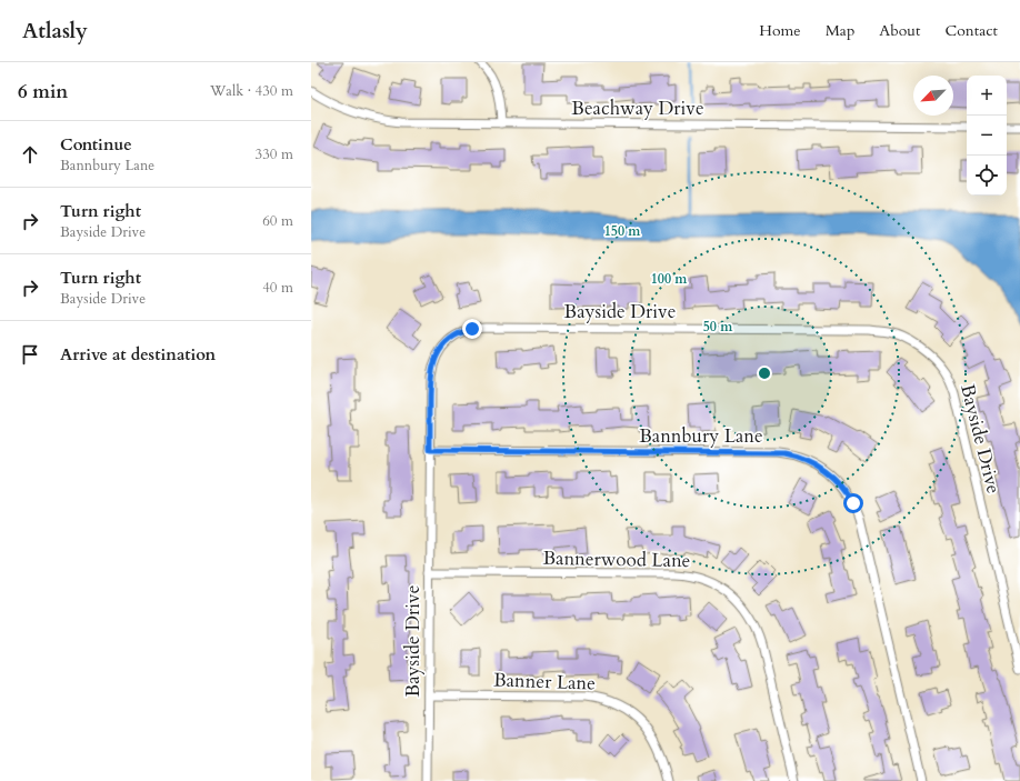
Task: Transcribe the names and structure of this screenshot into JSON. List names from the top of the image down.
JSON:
{
  "streets": {
    "street": [
      "Beachway Drive",
      "Bayside Drive",
      "Bannbury Lane",
      "Bannerwood Lane",
      "Banner Lane"
    ]
  },
  "crossings": [
    ["Bayside Drive", "Bannbury Lane"],
    ["Bayside Drive", "Bannerwood Lane"],
    ["Bayside Drive", "Banner Lane"]
  ],
  "north": "bottom left",
  "page": {
    "header": "Atlasly",
    "nav": [
      "Home",
      "Map",
      "About",
      "Contact"
    ],
    "heading": ["6 min", "Walk · 430 m"],
    "map_buttons": ["+", "−"],
    "list": [
      ["Continue", "Bannbury Lane", "330 m"],
      ["Turn right", "Bayside Drive", "60 m"],
      ["Turn right", "Bayside Drive", "40 m"],
      "Arrive at destination"
    ]
  },
  "rings": ["150 m", "100 m", "50 m"]
}
